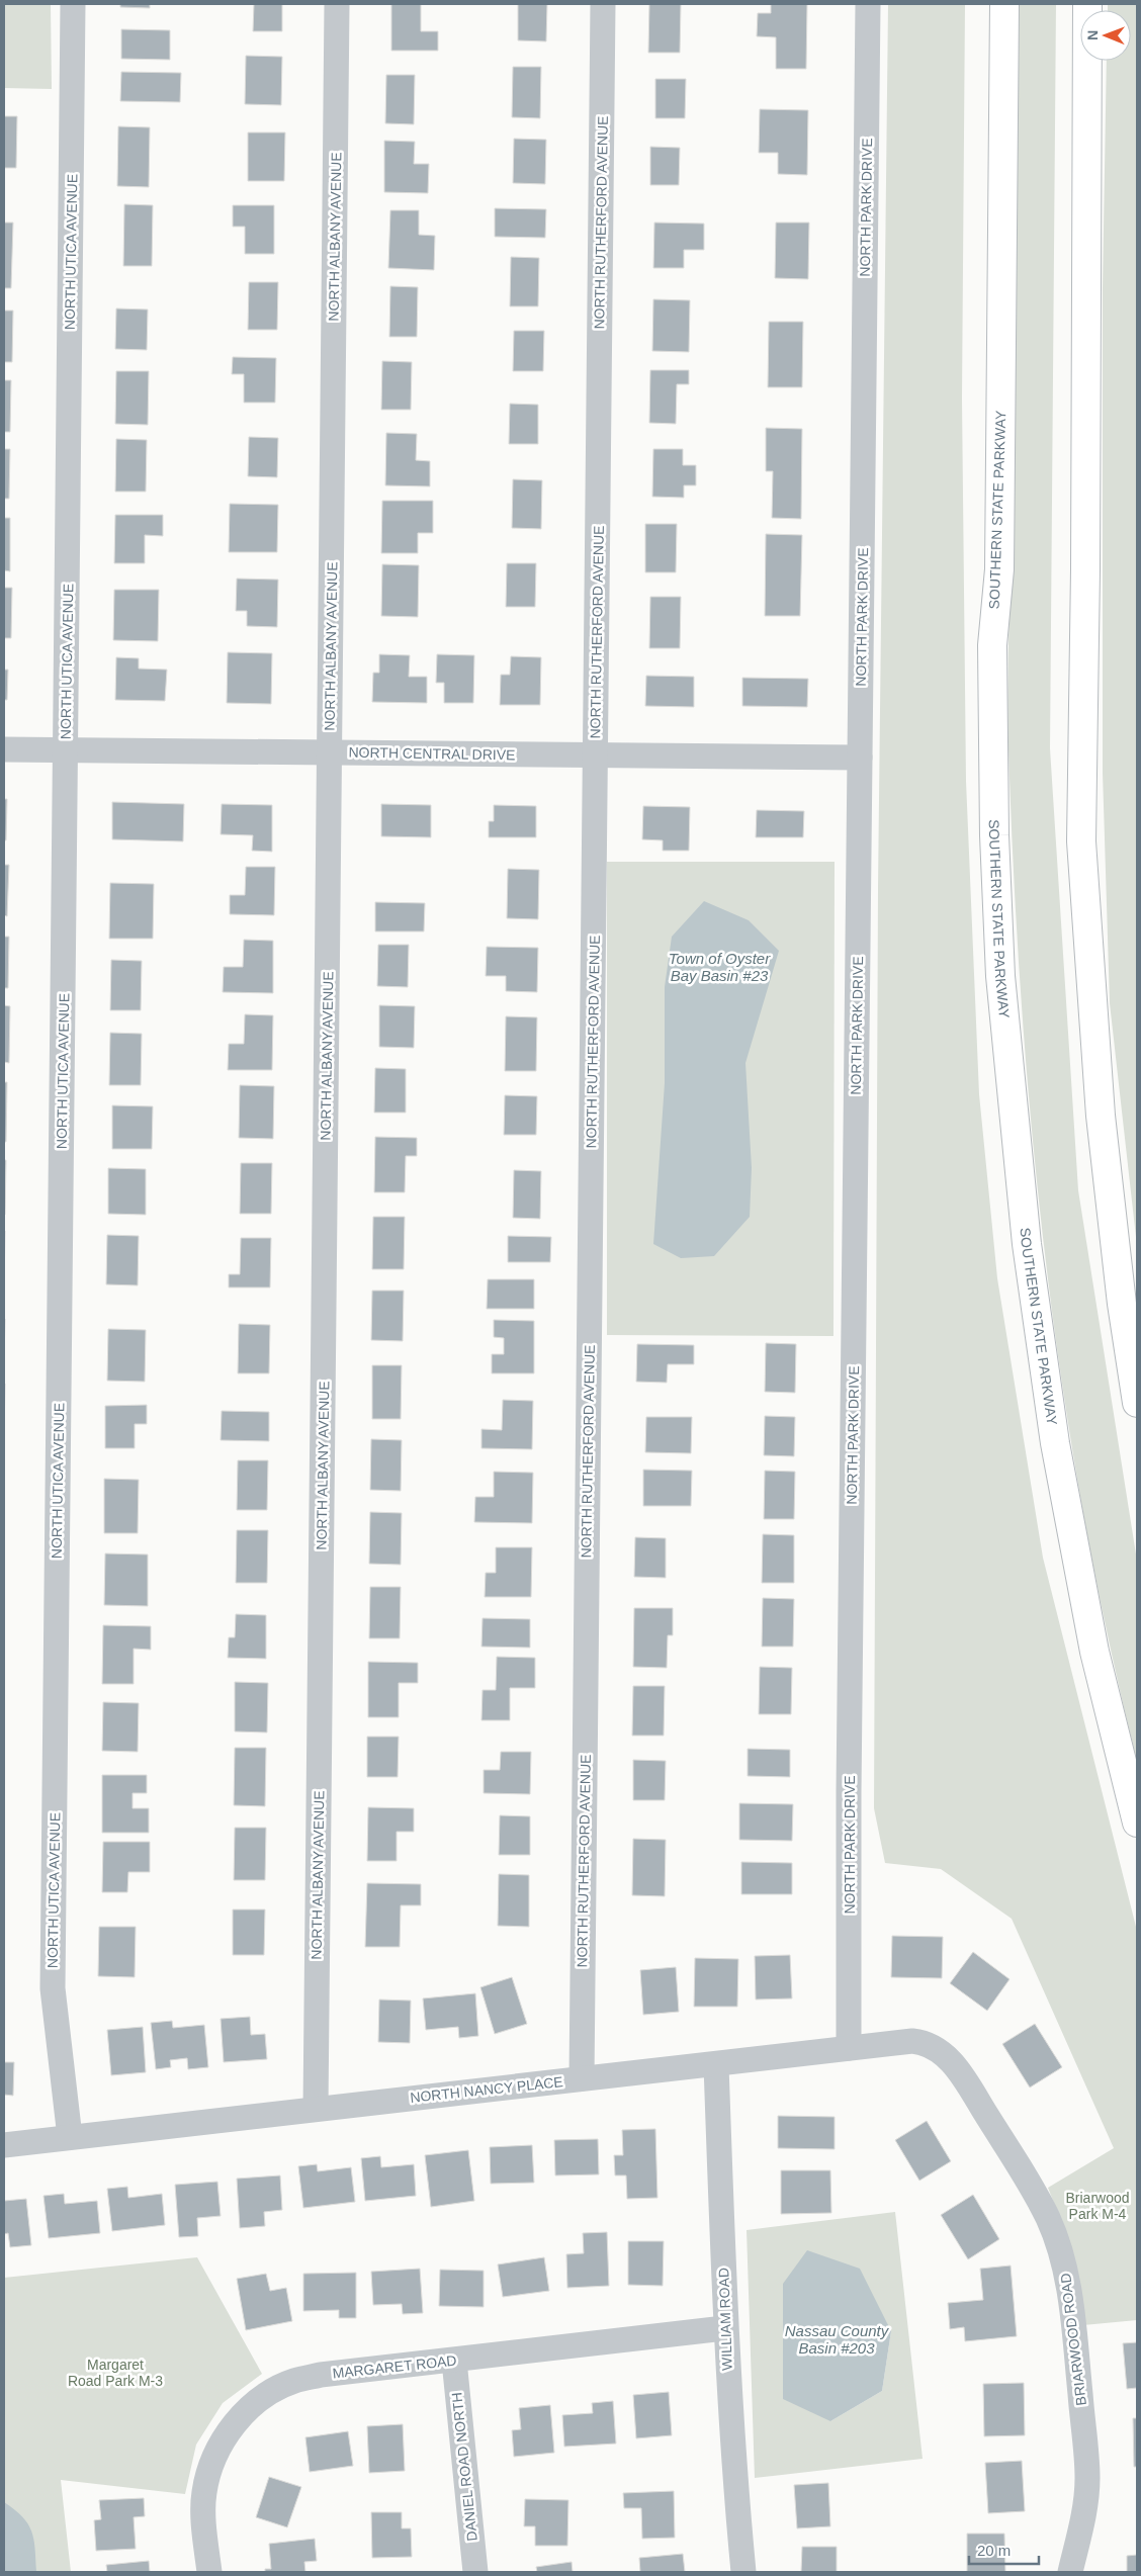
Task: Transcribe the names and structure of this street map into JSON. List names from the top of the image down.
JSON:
{
  "streets": {
    "highway": ["SOUTHERN STATE PARKWAY"],
    "street": [
      "NORTH PARK DRIVE",
      "NORTH RUTHERFORD AVENUE",
      "NORTH ALBANY AVENUE",
      "NORTH UTICA AVENUE",
      "NORTH CENTRAL DRIVE",
      "NORTH NANCY PLACE",
      "WILLIAM ROAD",
      "BRIARWOOD ROAD",
      "MARGARET ROAD",
      "DANIEL ROAD NORTH"
    ]
  },
  "crossings": [
    ["NORTH PARK DRIVE", "NORTH CENTRAL DRIVE"],
    ["NORTH PARK DRIVE", "NORTH NANCY PLACE"],
    ["NORTH RUTHERFORD AVENUE", "NORTH CENTRAL DRIVE"],
    ["NORTH RUTHERFORD AVENUE", "NORTH NANCY PLACE"],
    ["NORTH ALBANY AVENUE", "NORTH CENTRAL DRIVE"],
    ["NORTH ALBANY AVENUE", "NORTH NANCY PLACE"],
    ["NORTH UTICA AVENUE", "NORTH CENTRAL DRIVE"],
    ["NORTH UTICA AVENUE", "NORTH NANCY PLACE"],
    ["NORTH NANCY PLACE", "WILLIAM ROAD"],
    ["NORTH NANCY PLACE", "BRIARWOOD ROAD"],
    ["WILLIAM ROAD", "MARGARET ROAD"],
    ["MARGARET ROAD", "DANIEL ROAD NORTH"]
  ],
  "water": ["Town of Oyster Bay Basin #23", "Nassau County Basin #203"],
  "parks": ["Briarwood Park M-4", "Margaret Road Park M-3"],
  "scale_bar": "20 m",
  "north": "left"
}
